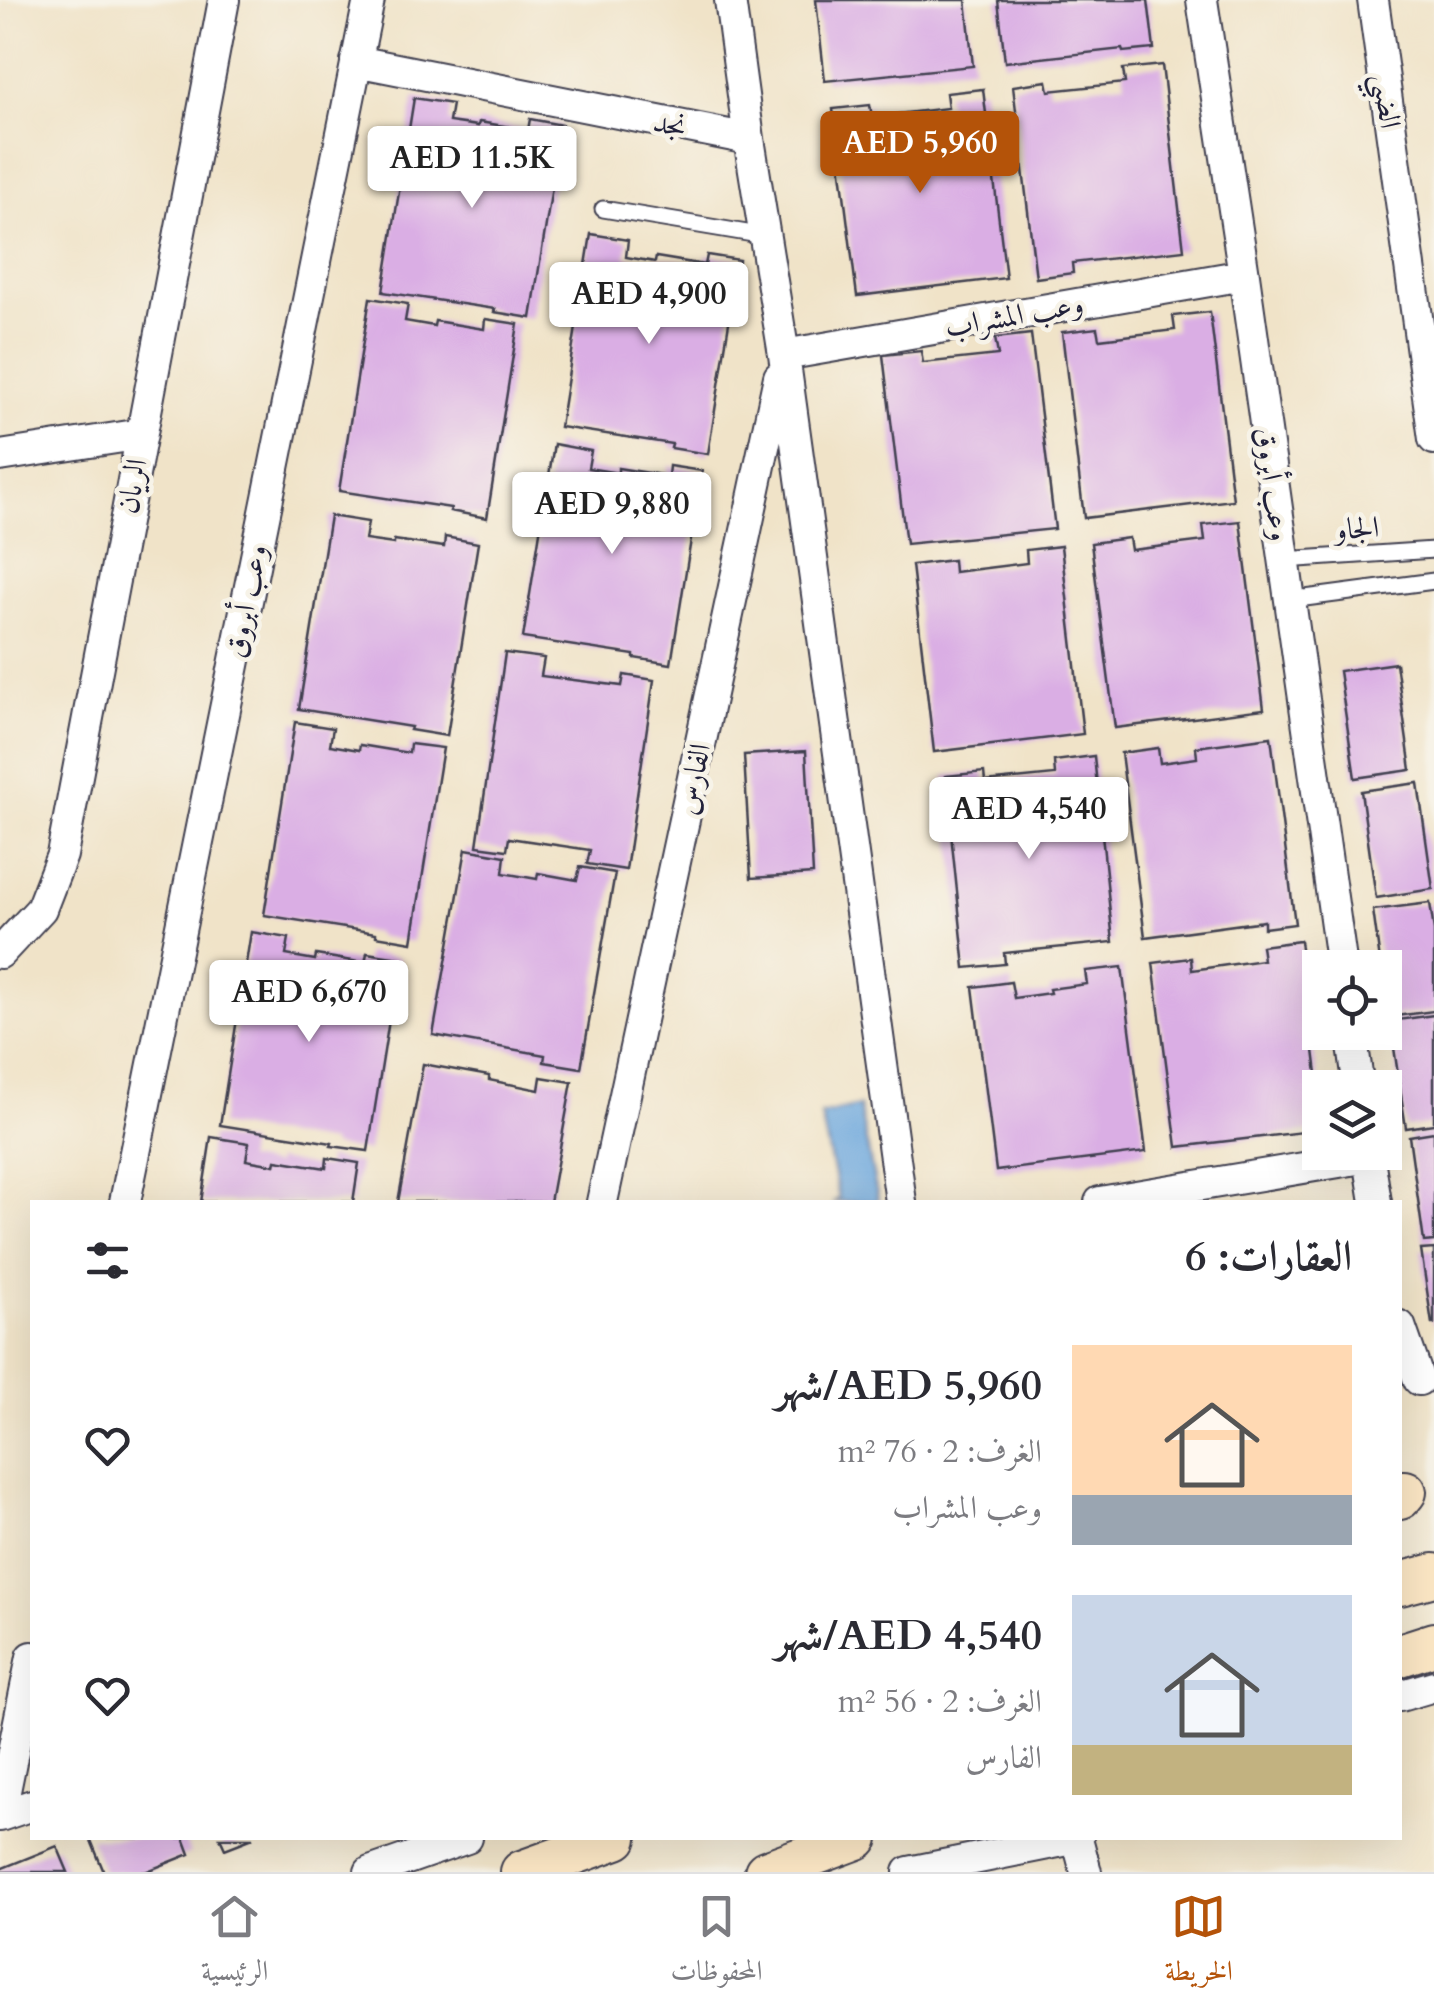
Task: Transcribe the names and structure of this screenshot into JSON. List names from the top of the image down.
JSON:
{
  "streets": {
    "street": [
      "الضبي",
      "نجد",
      "وعب المشراب",
      "وعب أبروق",
      "الريان",
      "الفارس"
    ],
    "lane": ["الجاو"]
  },
  "crossings": [
    ["نجد", "وعب أبروق"],
    ["نجد", "الفارس"],
    ["وعب المشراب", "وعب أبروق"],
    ["وعب المشراب", "الفارس"],
    ["وعب أبروق", "الجاو"]
  ],
  "page": {
    "price": [
      "AED 5,960",
      "AED 11.5K",
      "AED 4,900",
      "AED 9,880",
      "AED 4,540",
      "AED 6,670"
    ],
    "heading": "العقارات: 6",
    "list": [
      {
        "name": "AED 5,960/شهر",
        "note": "الغرف: 2 · 76 m² · وعب المشراب"
      },
      {
        "name": "AED 4,540/شهر",
        "note": "الغرف: 2 · 56 m² · الفارس"
      }
    ],
    "tabs": ["الخريطة", "المحفوظات", "الرئيسية"]
  }
}
